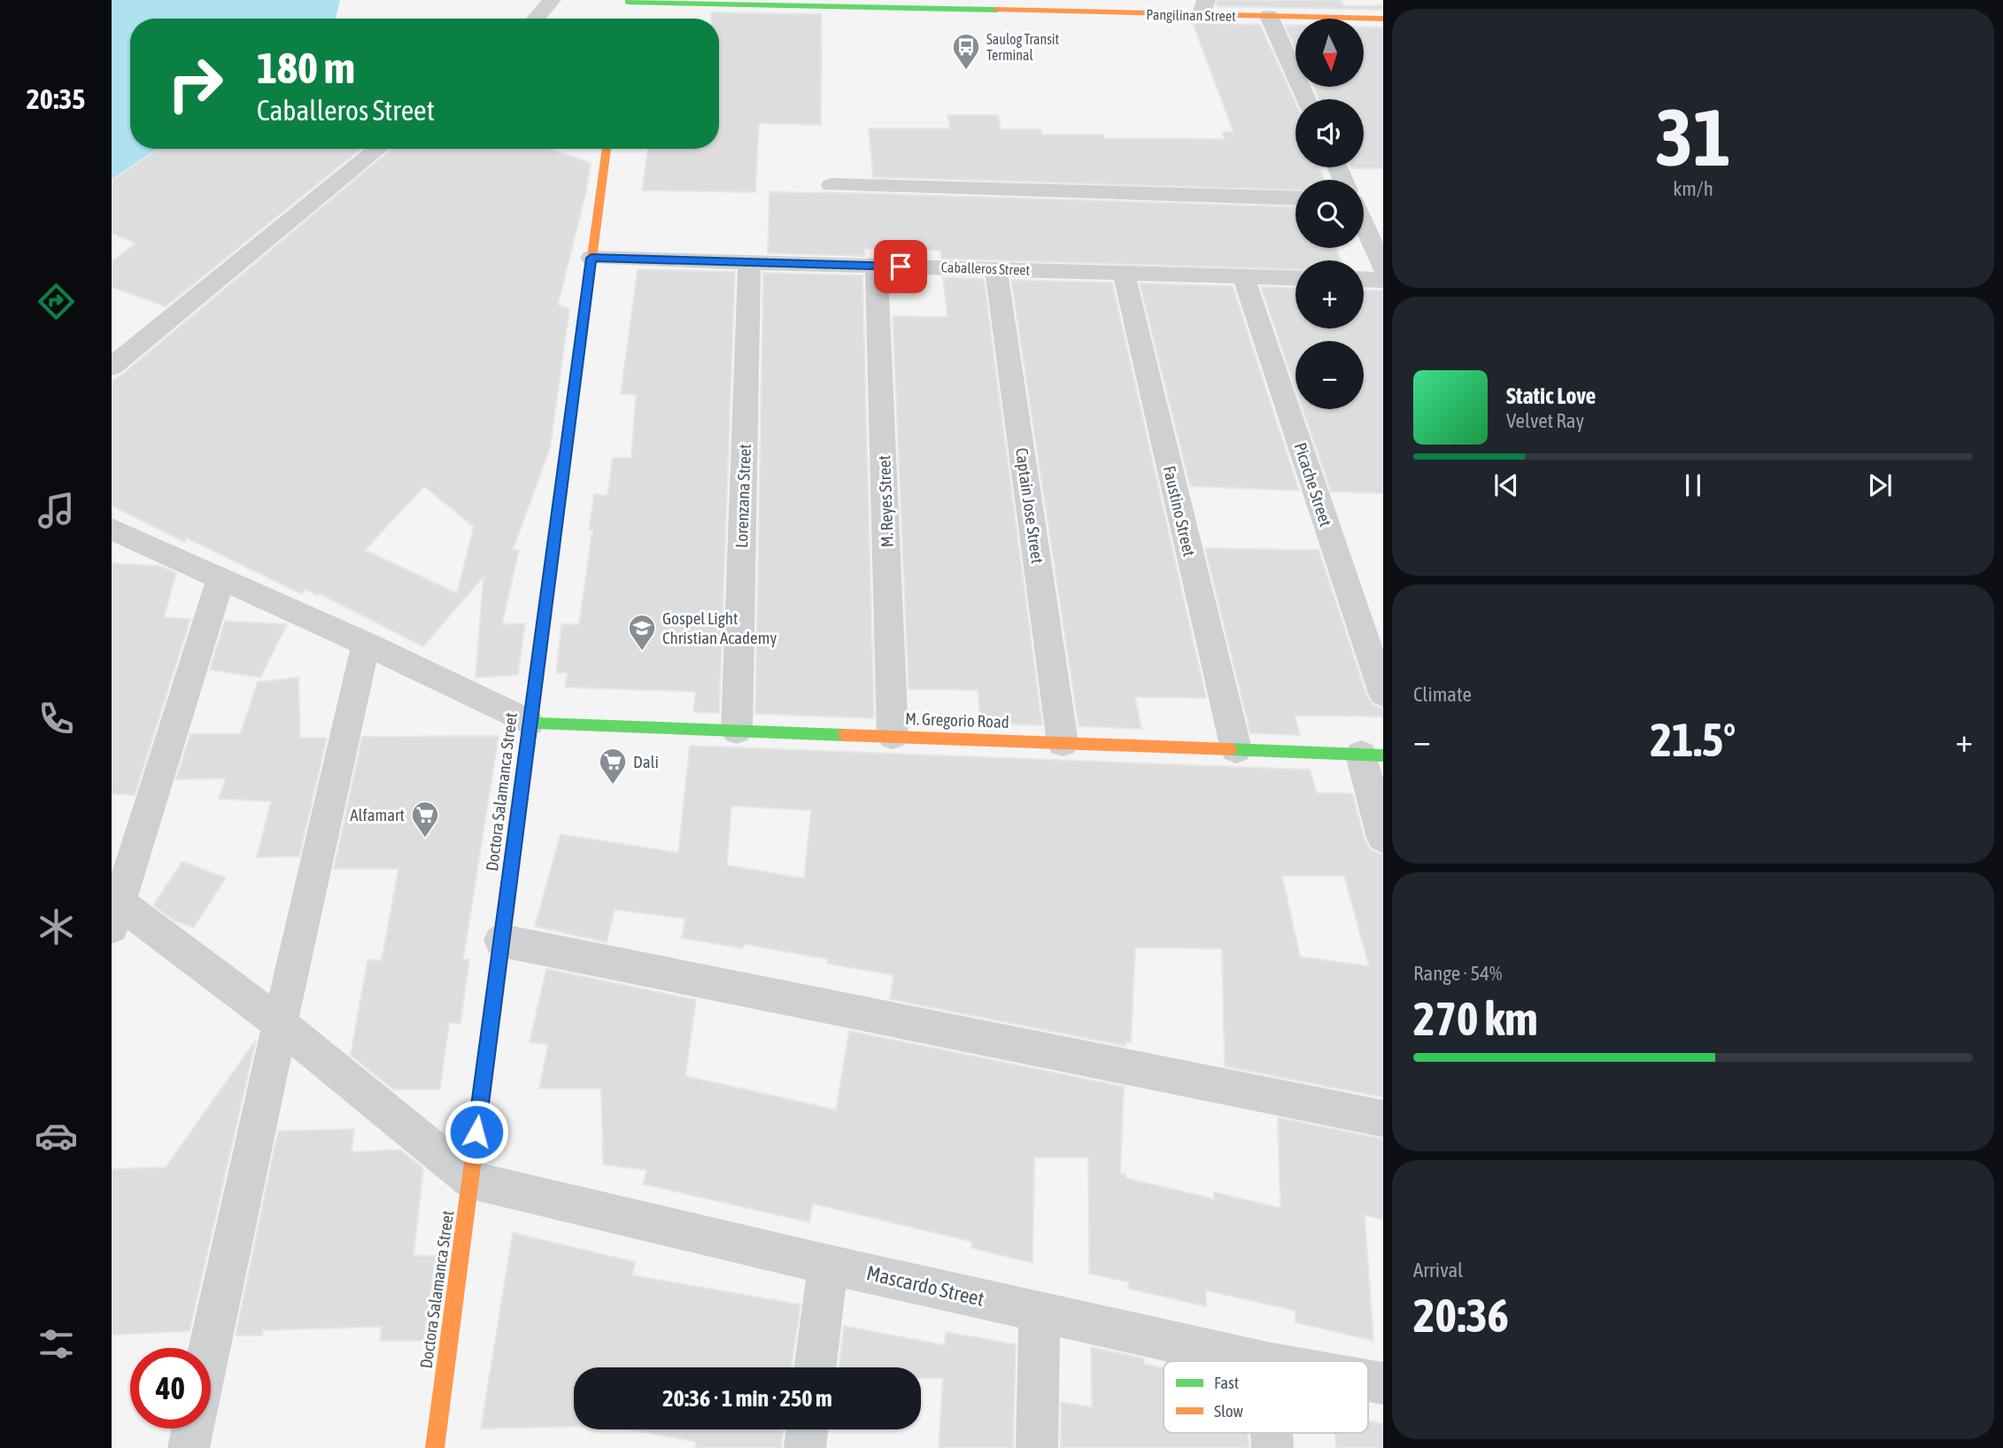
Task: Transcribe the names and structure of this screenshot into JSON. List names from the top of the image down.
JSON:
{
  "streets": {
    "street": [
      "Pangilinan Street",
      "Caballeros Street",
      "Picache Street",
      "Lorenzana Street",
      "M. Reyes Street",
      "Captain Jose Street",
      "Faustino Street",
      "M. Gregorio Road",
      "Doctora Salamanca Street",
      "Mascardo Street"
    ]
  },
  "crossings": [
    ["Caballeros Street", "Picache Street"],
    ["Caballeros Street", "Lorenzana Street"],
    ["Caballeros Street", "M. Reyes Street"],
    ["Caballeros Street", "Captain Jose Street"],
    ["Caballeros Street", "Faustino Street"],
    ["Caballeros Street", "Doctora Salamanca Street"],
    ["Lorenzana Street", "M. Gregorio Road"],
    ["M. Reyes Street", "M. Gregorio Road"],
    ["Captain Jose Street", "M. Gregorio Road"],
    ["Faustino Street", "M. Gregorio Road"],
    ["M. Gregorio Road", "Doctora Salamanca Street"],
    ["Doctora Salamanca Street", "Mascardo Street"]
  ],
  "places": {
    "bus stop": ["Saulog Transit Terminal"],
    "school or university": ["Gospel Light Christian Academy"],
    "supermarket": ["Dali", "Alfamart"]
  },
  "legend": ["Fast", "Slow"],
  "north": "bottom",
  "page": {
    "tabs": "20:35",
    "tile": [
      ["31", "km/h"],
      "Climate",
      ["Range · 54%", "270 km"],
      ["Arrival", "20:36"]
    ],
    "map_buttons": ["+", "−"],
    "turn": ["180 m", "Caballeros Street"],
    "song": ["Static Love", "Velvet Ray"],
    "heat": ["−", "21.5°", "+"],
    "limit": "40",
    "trip": "20:36 · 1 min · 250 m"
  }
}
